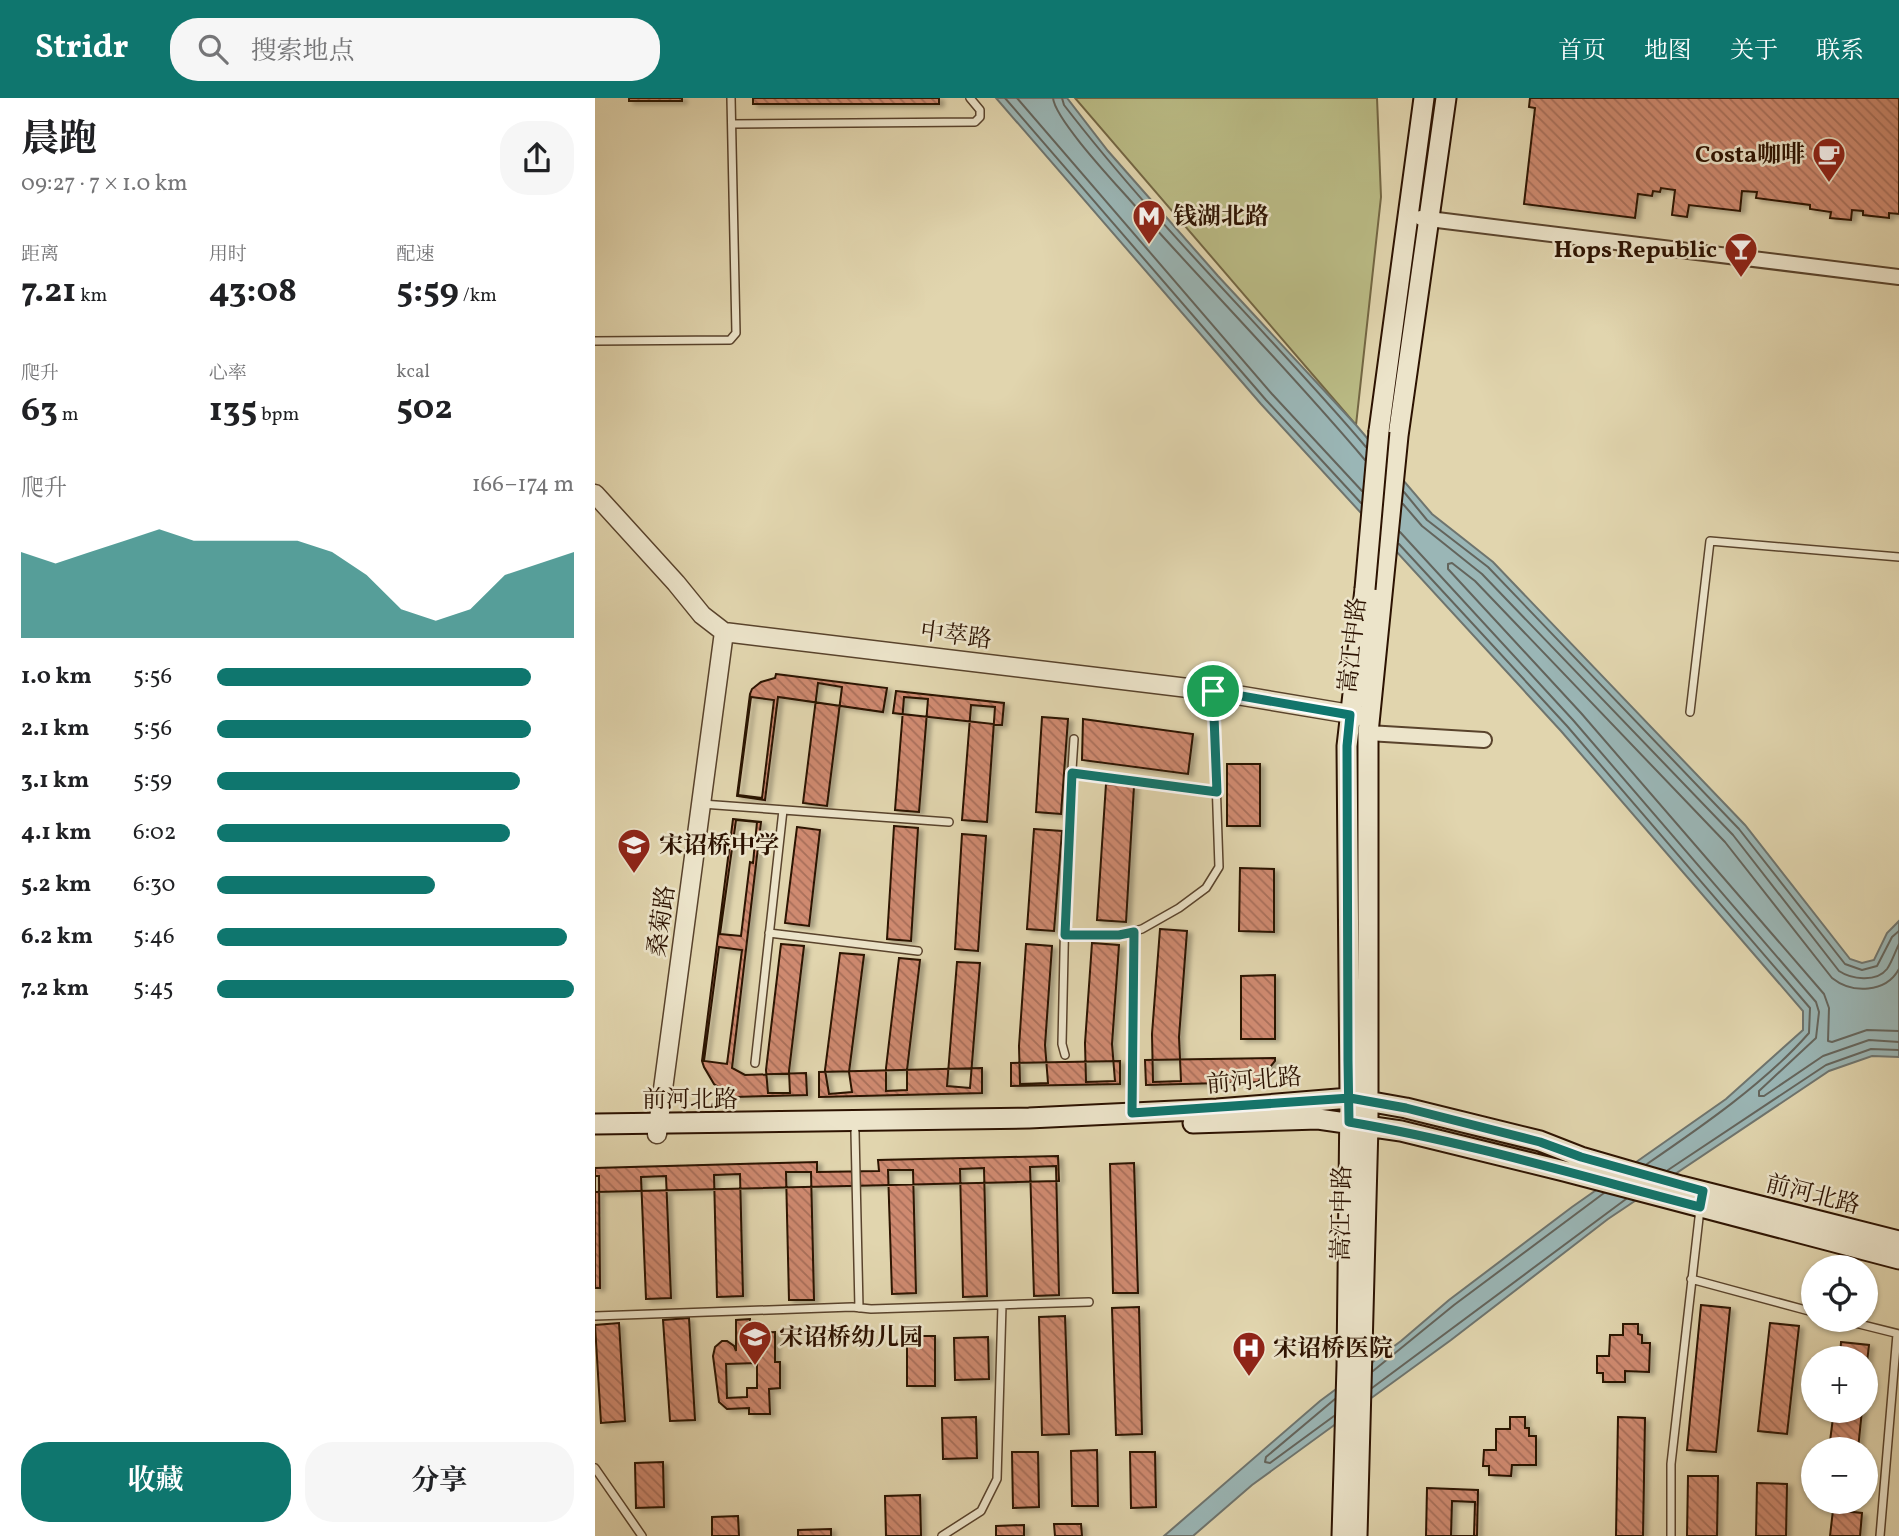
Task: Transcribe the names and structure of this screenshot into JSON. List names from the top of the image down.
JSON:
{
  "streets": {
    "main road": ["嵩江中路", "前河北路"],
    "street": ["中萃路", "桑菊路"]
  },
  "crossings": [
    ["中萃路", "嵩江中路"],
    ["中萃路", "桑菊路"],
    ["嵩江中路", "前河北路"],
    ["桑菊路", "前河北路"]
  ],
  "places": {
    "cafe": ["Costa咖啡"],
    "metro station": ["钱湖北路"],
    "bar": ["Hops Republic"],
    "school or university": ["宋诏桥中学", "宋诏桥幼儿园"],
    "hospital": ["宋诏桥医院"]
  },
  "page": {
    "header": "Stridr",
    "search": "搜索地点",
    "nav": [
      "首页",
      "地图",
      "关于",
      "联系"
    ],
    "heading": ["晨跑", "09:27 · 7 × 1.0 km"],
    "stats": [
      ["距离", "7.21 km"],
      ["用时", "43:08"],
      ["配速", "5:59 /km"],
      ["爬升", "63 m"],
      ["心率", "135 bpm"],
      ["kcal", "502"]
    ],
    "chart": ["爬升", "166–174 m"],
    "list": [
      {
        "name": "1.0 km",
        "note": "5:56"
      },
      {
        "name": "2.1 km",
        "note": "5:56"
      },
      {
        "name": "3.1 km",
        "note": "5:59"
      },
      {
        "name": "4.1 km",
        "note": "6:02"
      },
      {
        "name": "5.2 km",
        "note": "6:30"
      },
      {
        "name": "6.2 km",
        "note": "5:46"
      },
      {
        "name": "7.2 km",
        "note": "5:45"
      }
    ],
    "map_buttons": ["+", "−"],
    "buttons": ["收藏", "分享"]
  }
}
